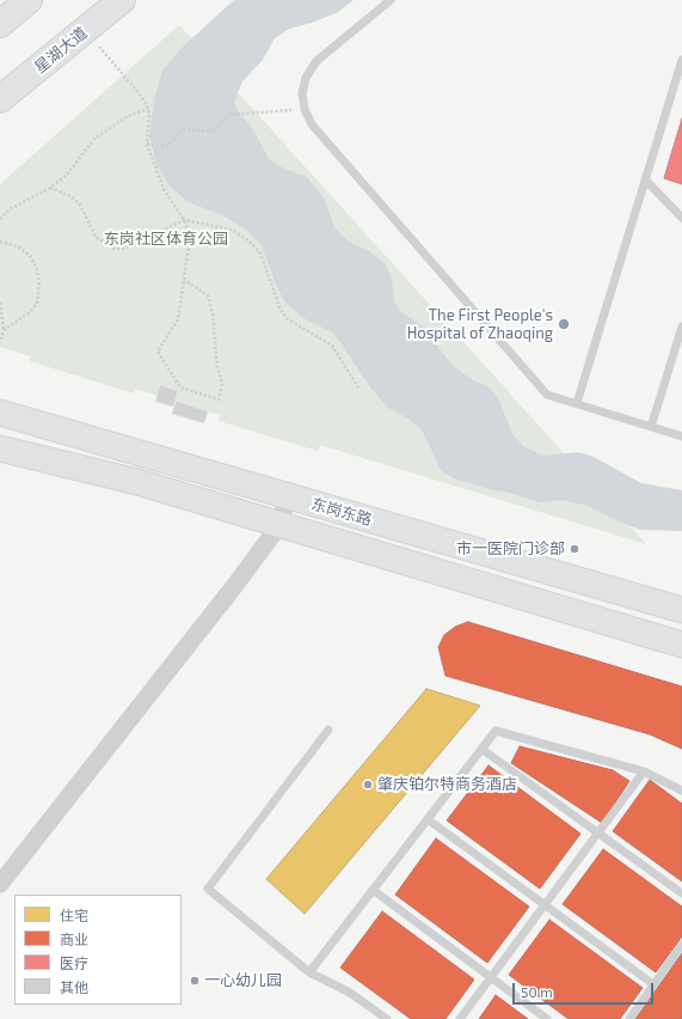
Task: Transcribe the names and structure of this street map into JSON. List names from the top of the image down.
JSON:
{
  "streets": {
    "main road": ["星湖大道", "东岗东路"]
  },
  "parks": ["东岗社区体育公园"],
  "places": [
    "The First People's Hospital of Zhaoqing",
    "市一医院门诊部",
    "肇庆铂尔特商务酒店",
    "一心幼儿园"
  ],
  "legend": [
    "住宅",
    "商业",
    "医疗",
    "其他"
  ],
  "scale_bar": "50 m"
}
